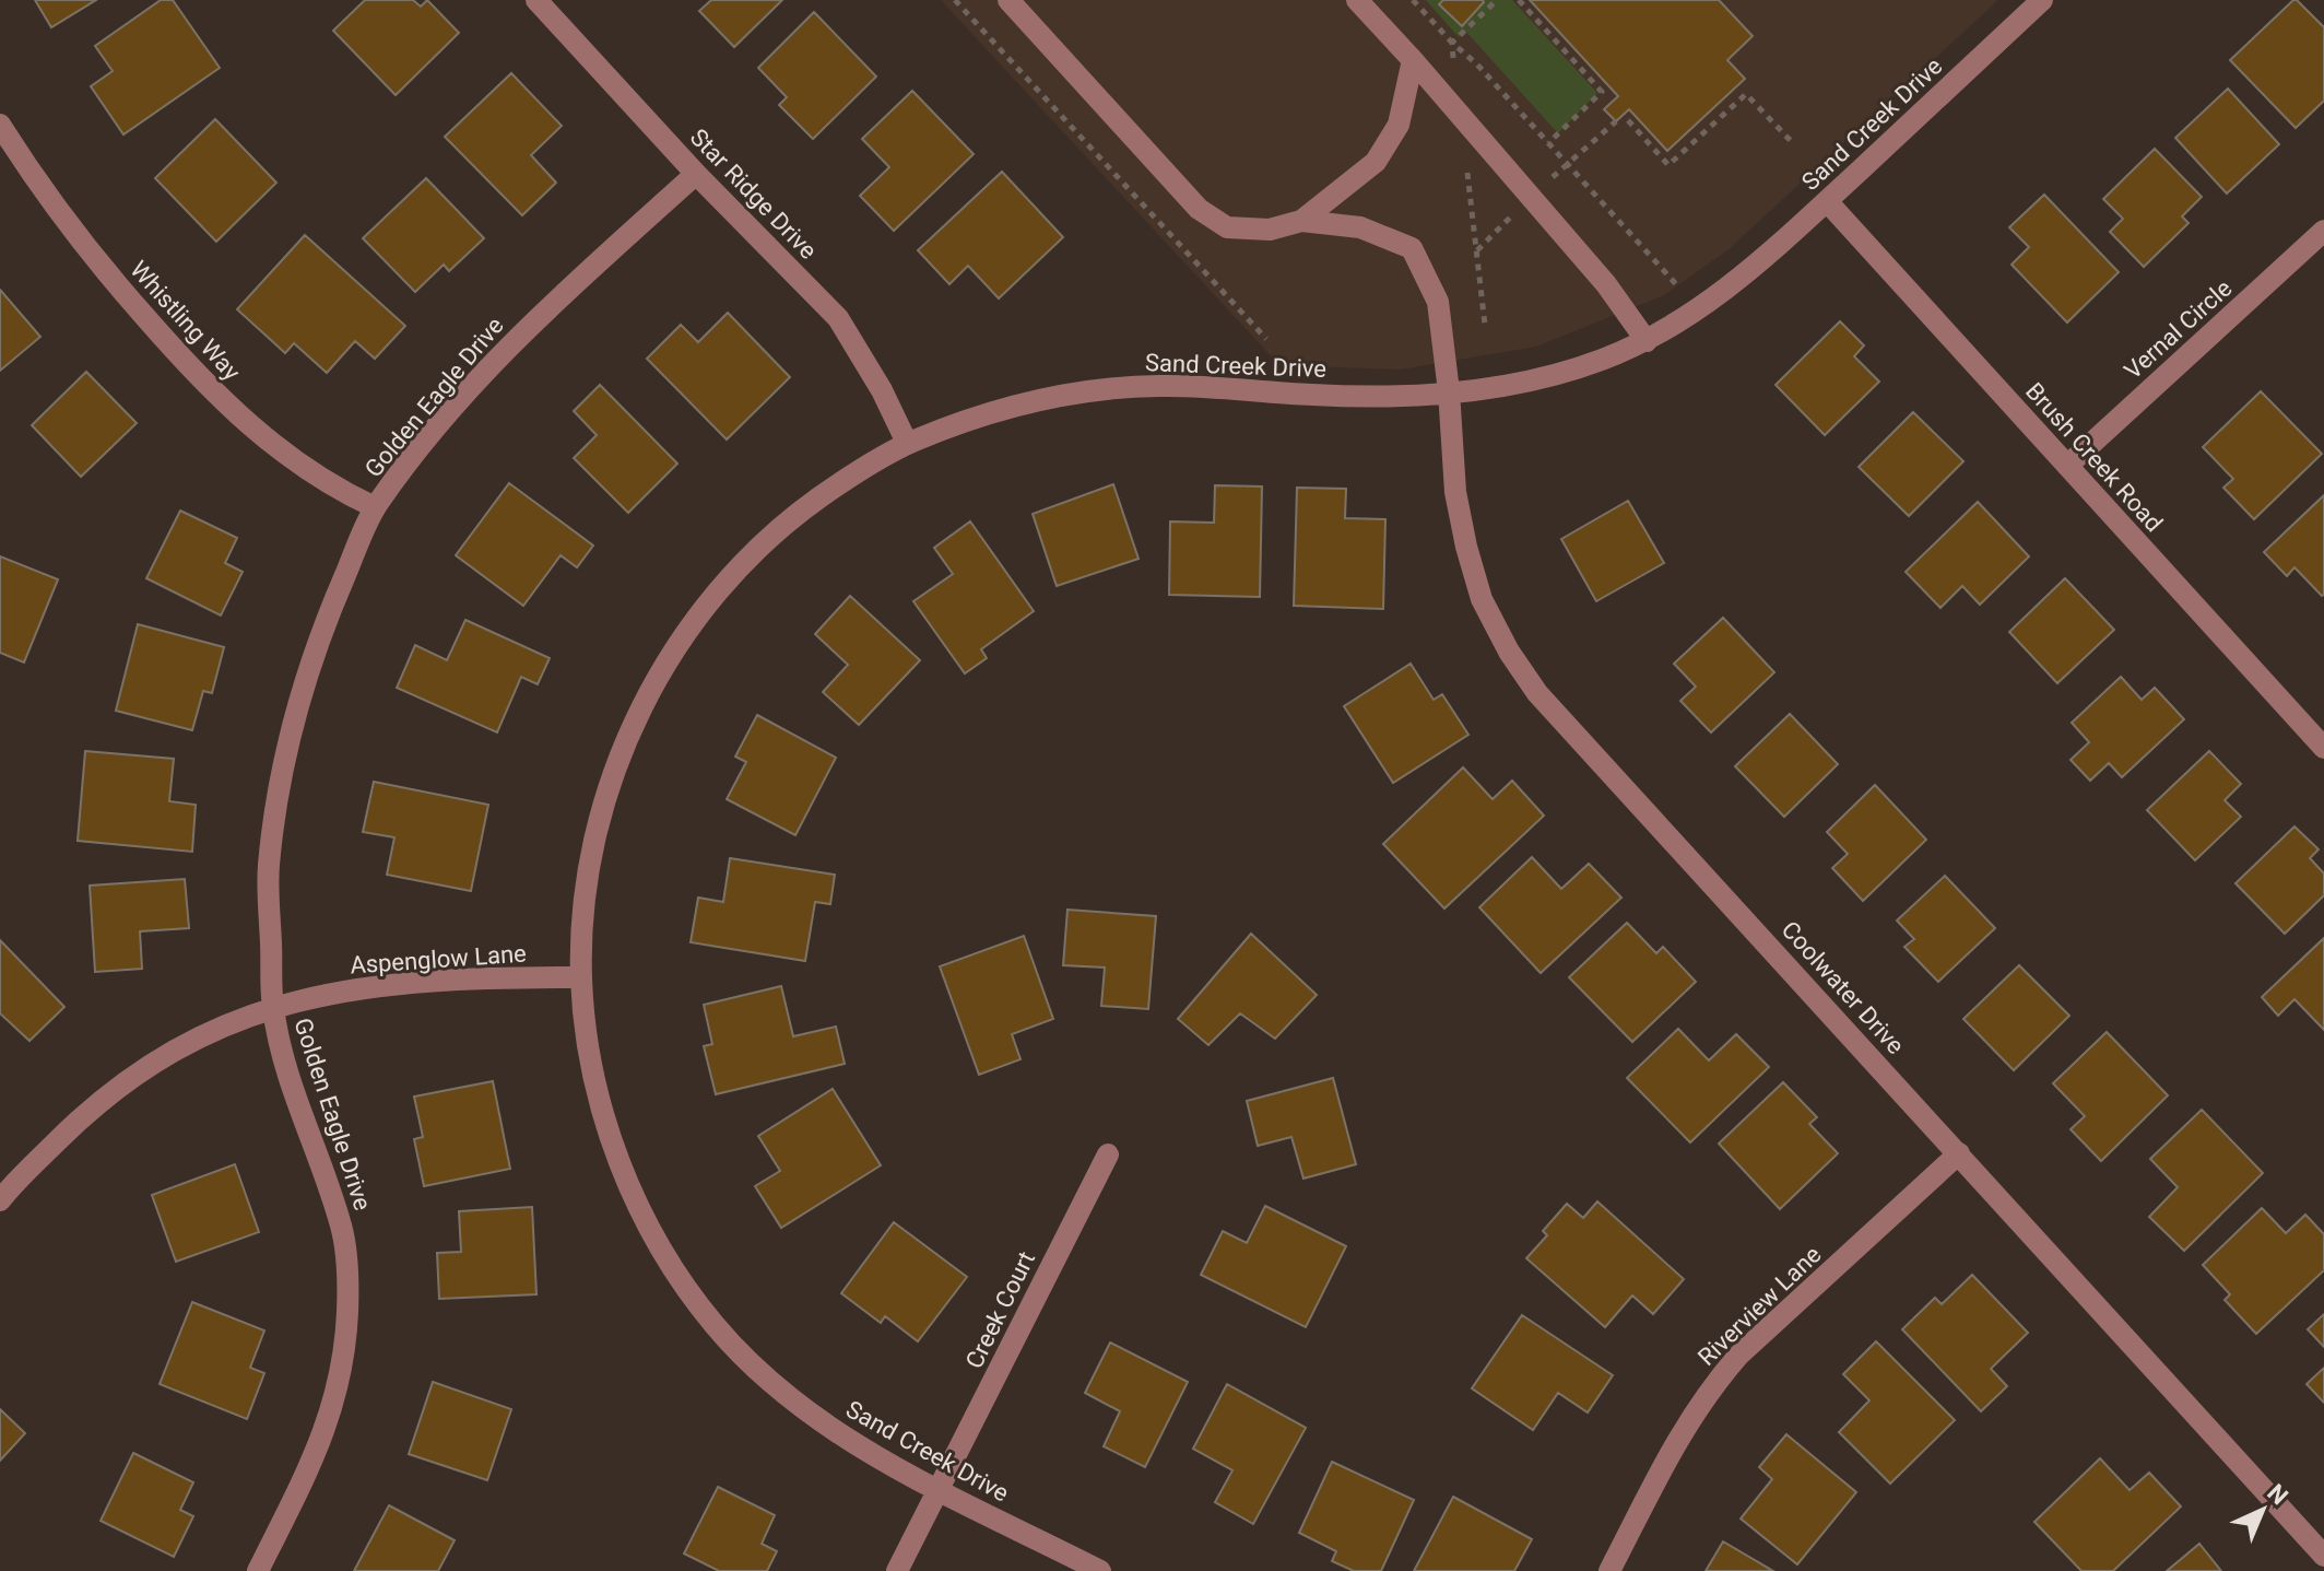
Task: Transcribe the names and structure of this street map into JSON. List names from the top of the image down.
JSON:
{
  "streets": {
    "street": [
      "Sand Creek Drive",
      "Star Ridge Drive",
      "Whistling Way",
      "Vernal Circle",
      "Golden Eagle Drive",
      "Brush Creek Road",
      "Aspenglow Lane",
      "Coolwater Drive",
      "Riverview Lane",
      "Creek Court"
    ]
  },
  "crossings": [
    ["Sand Creek Drive", "Star Ridge Drive"],
    ["Sand Creek Drive", "Brush Creek Road"],
    ["Sand Creek Drive", "Aspenglow Lane"],
    ["Sand Creek Drive", "Coolwater Drive"],
    ["Sand Creek Drive", "Creek Court"],
    ["Star Ridge Drive", "Golden Eagle Drive"],
    ["Whistling Way", "Golden Eagle Drive"],
    ["Vernal Circle", "Brush Creek Road"],
    ["Golden Eagle Drive", "Aspenglow Lane"],
    ["Coolwater Drive", "Riverview Lane"]
  ],
  "north": "top right"
}
